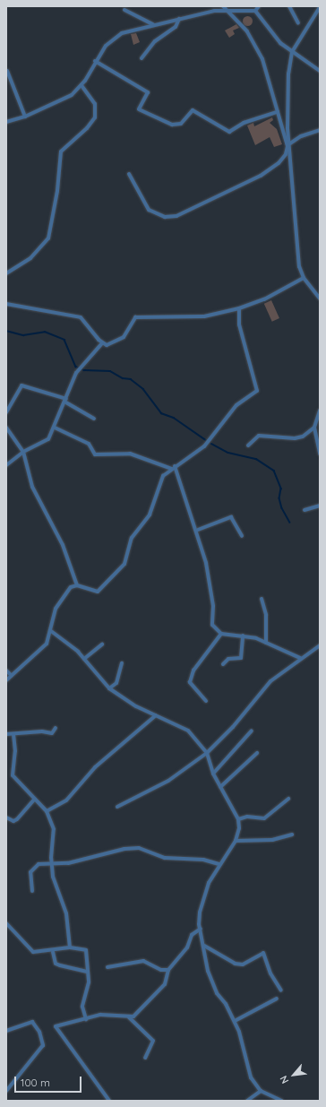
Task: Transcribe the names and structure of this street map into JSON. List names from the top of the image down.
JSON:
{
  "scale_bar": "100 m",
  "north": "bottom left"
}
